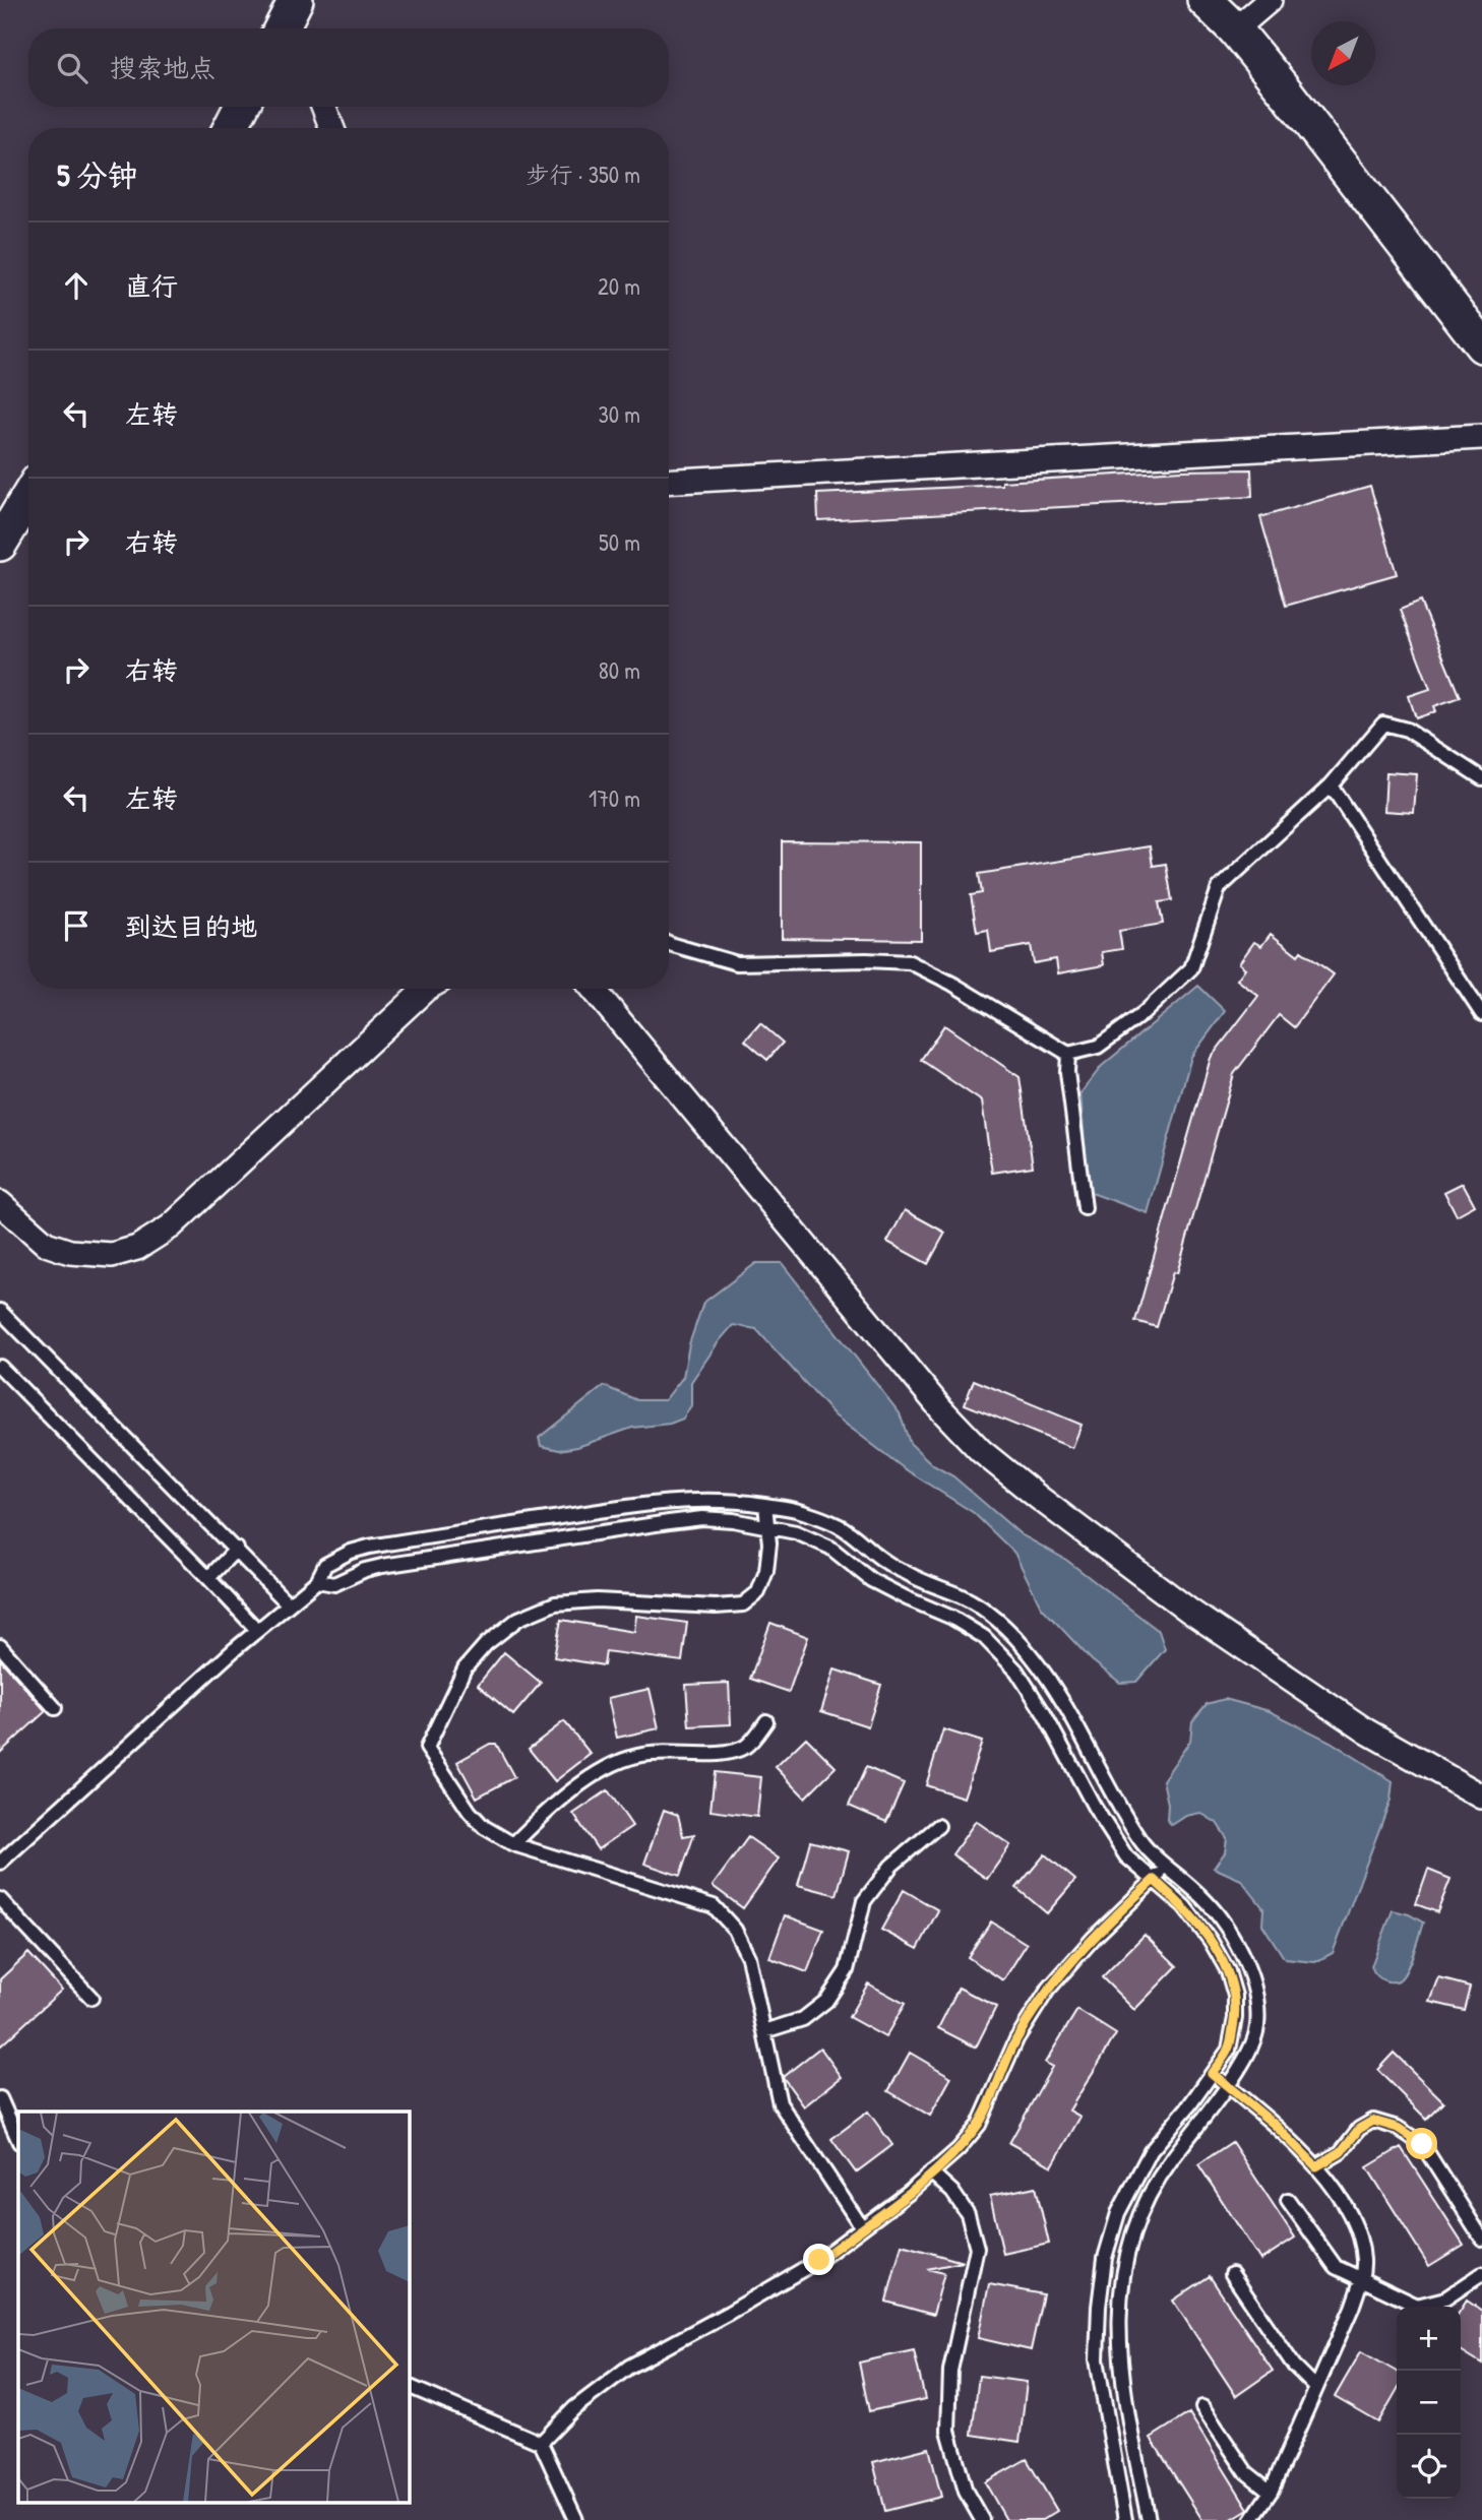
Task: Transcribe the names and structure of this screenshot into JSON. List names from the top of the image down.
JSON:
{
  "north": "bottom left",
  "page": {
    "search": "搜索地点",
    "heading": ["5 分钟", "步行 · 350 m"],
    "list": [
      ["直行", "20 m"],
      ["左转", "30 m"],
      ["右转", "50 m"],
      ["右转", "80 m"],
      ["左转", "170 m"],
      "到达目的地"
    ],
    "map_buttons": ["+", "−"]
  }
}
